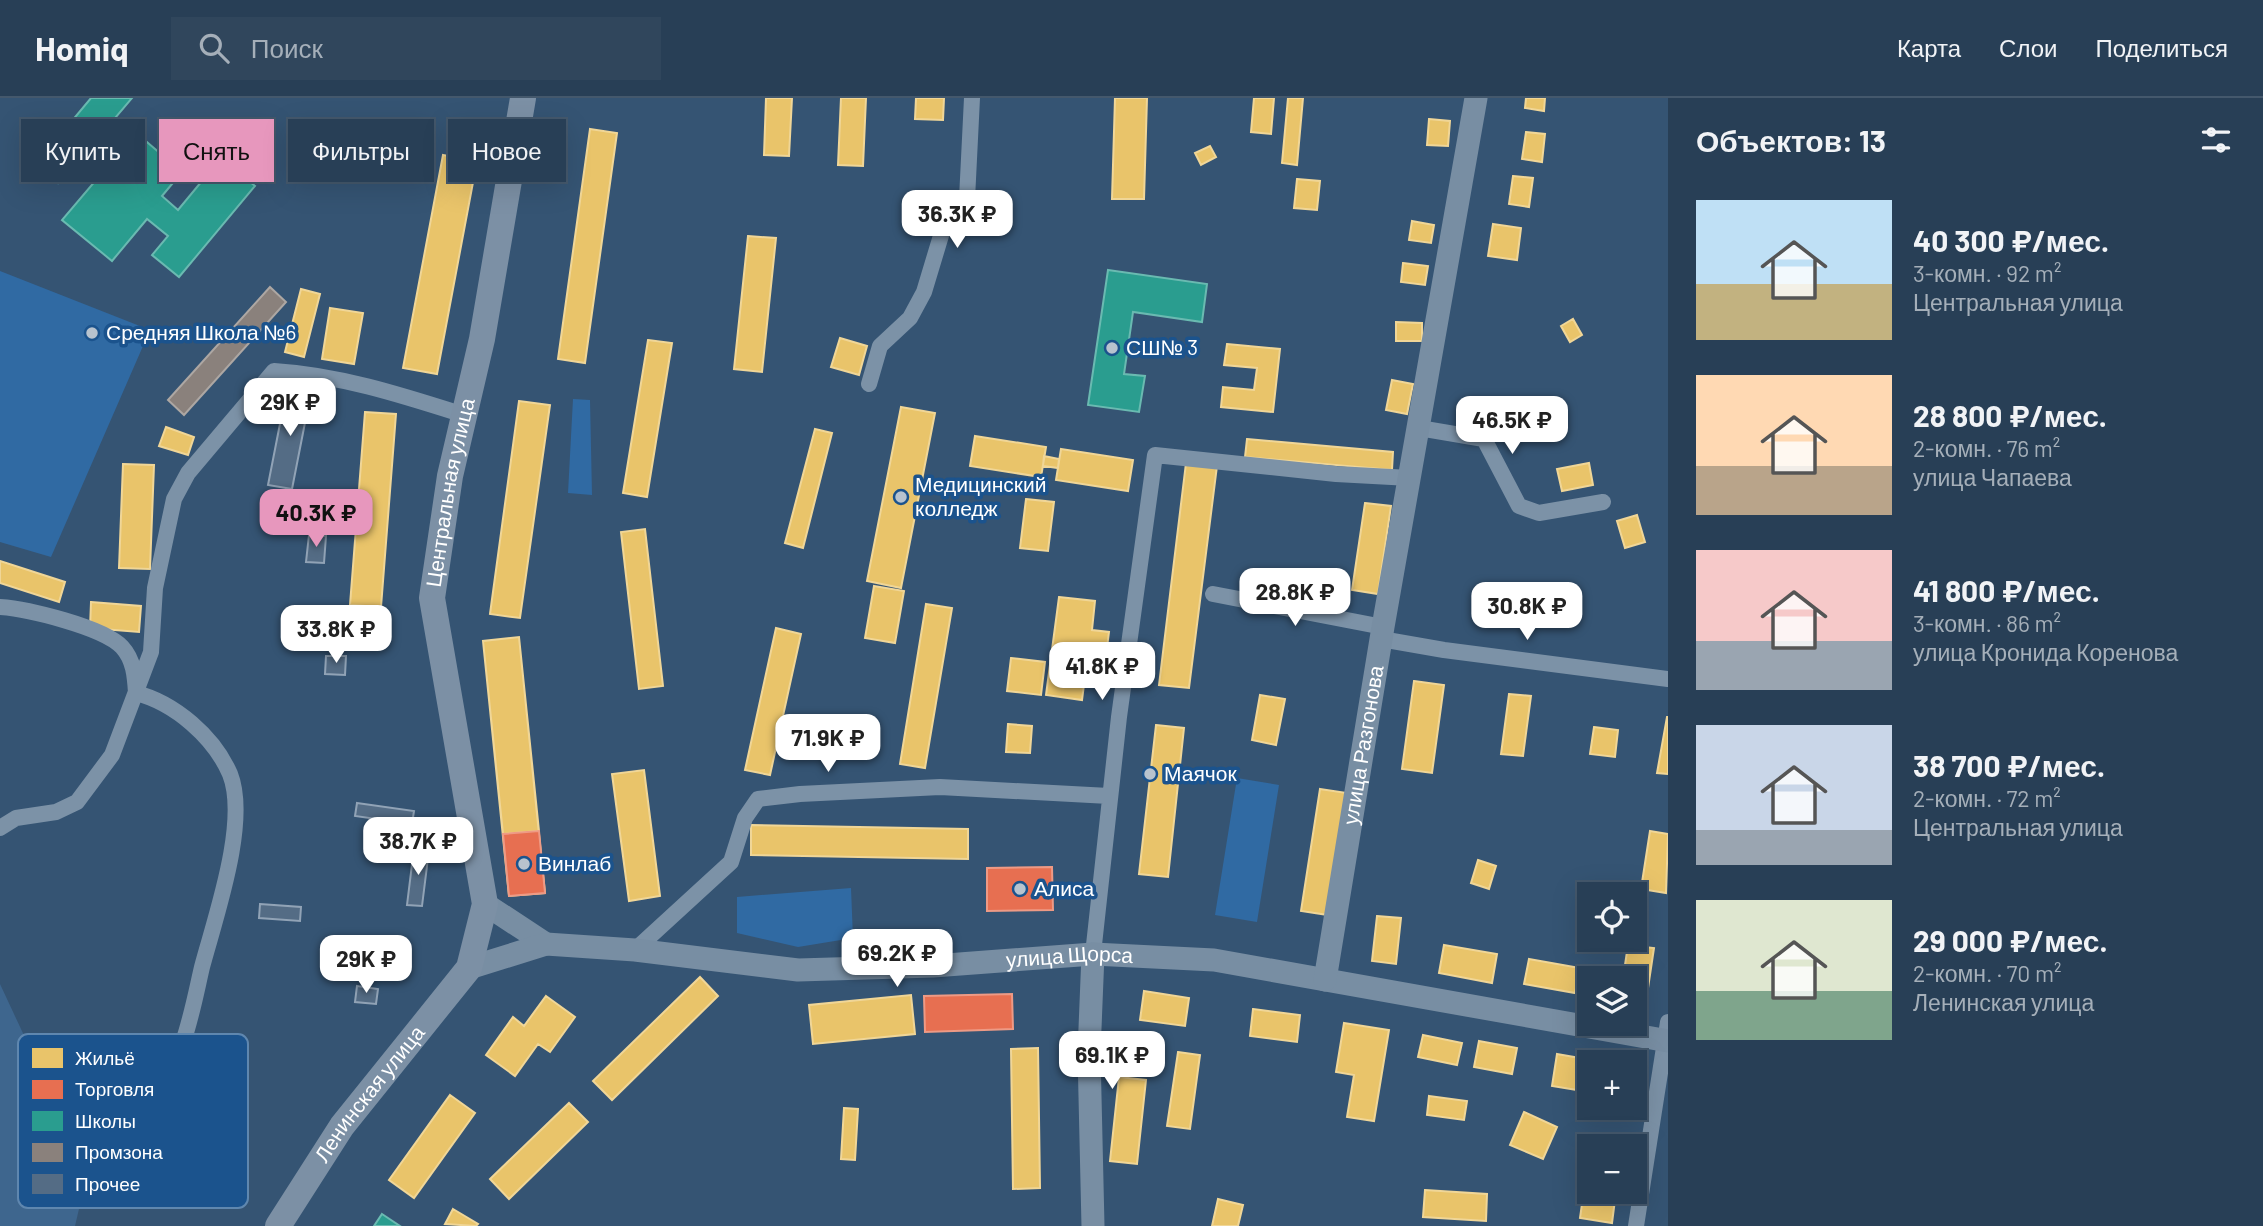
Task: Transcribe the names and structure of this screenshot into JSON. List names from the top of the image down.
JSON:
{
  "streets": {
    "main road": ["Центральная улица", "Ленинская улица"],
    "street": ["улица Разгонова", "улица Щорса"]
  },
  "crossings": [
    ["Центральная улица", "улица Щорса"],
    ["Центральная улица", "Ленинская улица"],
    ["улица Разгонова", "улица Щорса"],
    ["улица Щорса", "Ленинская улица"]
  ],
  "places": [
    "Средняя Школа №6",
    "СШ№ 3",
    "Медицинский колледж",
    "Маячок",
    "Винлаб",
    "Алиса"
  ],
  "legend": [
    "Жильё",
    "Торговля",
    "Школы",
    "Промзона",
    "Прочее"
  ],
  "page": {
    "header": "Homiq",
    "search": "Поиск",
    "nav": ["Карта", "Слои", "Поделиться"],
    "heading": "Объектов: 13",
    "chip": [
      "Купить",
      "Снять",
      "Фильтры",
      "Новое"
    ],
    "list": [
      {
        "name": "40 300 ₽/мес.",
        "note": "3-комн. · 92 m² · Центральная улица"
      },
      {
        "name": "28 800 ₽/мес.",
        "note": "2-комн. · 76 m² · улица Чапаева"
      },
      {
        "name": "41 800 ₽/мес.",
        "note": "3-комн. · 86 m² · улица Кронида Коренова"
      },
      {
        "name": "38 700 ₽/мес.",
        "note": "2-комн. · 72 m² · Центральная улица"
      },
      {
        "name": "29 000 ₽/мес.",
        "note": "2-комн. · 70 m² · Ленинская улица"
      }
    ],
    "price": [
      "36.3K ₽",
      "29K ₽",
      "46.5K ₽",
      "40.3K ₽",
      "28.8K ₽",
      "30.8K ₽",
      "33.8K ₽",
      "41.8K ₽",
      "71.9K ₽",
      "38.7K ₽",
      "69.2K ₽",
      "29K ₽",
      "69.1K ₽"
    ],
    "map_buttons": ["+", "−"]
  }
}
